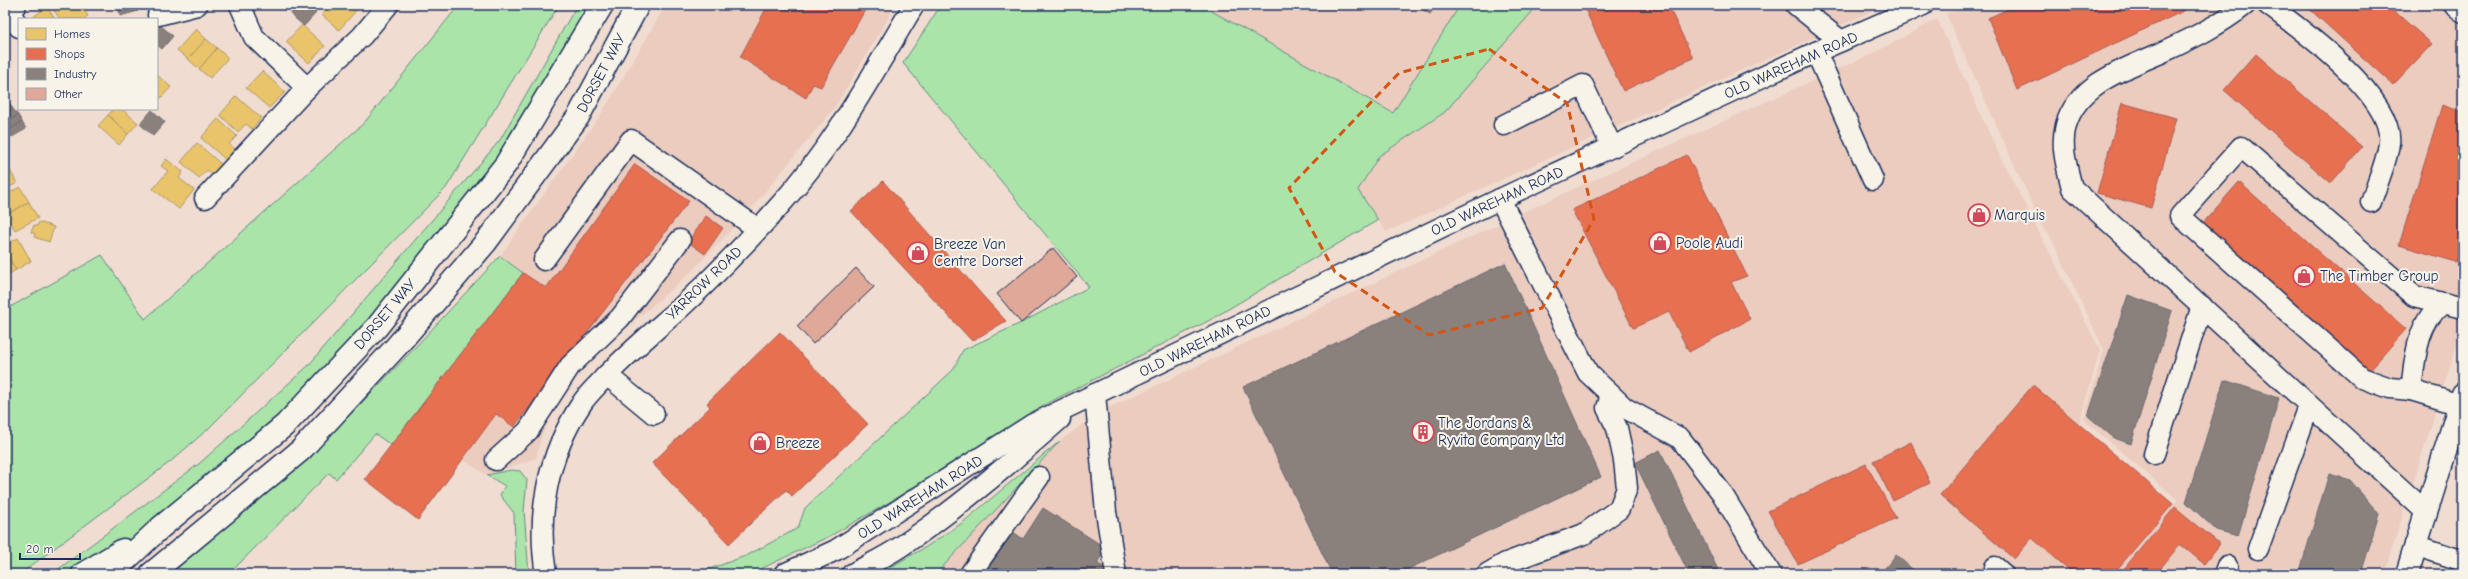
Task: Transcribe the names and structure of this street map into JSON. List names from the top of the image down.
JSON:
{
  "streets": {
    "main road": ["DORSET WAY"],
    "street": ["OLD WAREHAM ROAD", "YARROW ROAD"]
  },
  "places": {
    "shop": [
      "Marquis",
      "Poole Audi",
      "Breeze Van Centre Dorset",
      "The Timber Group",
      "Breeze"
    ],
    "building": ["The Jordans & Ryvita Company Ltd"]
  },
  "legend": [
    "Homes",
    "Shops",
    "Industry",
    "Other"
  ],
  "scale_bar": "20 m"
}
